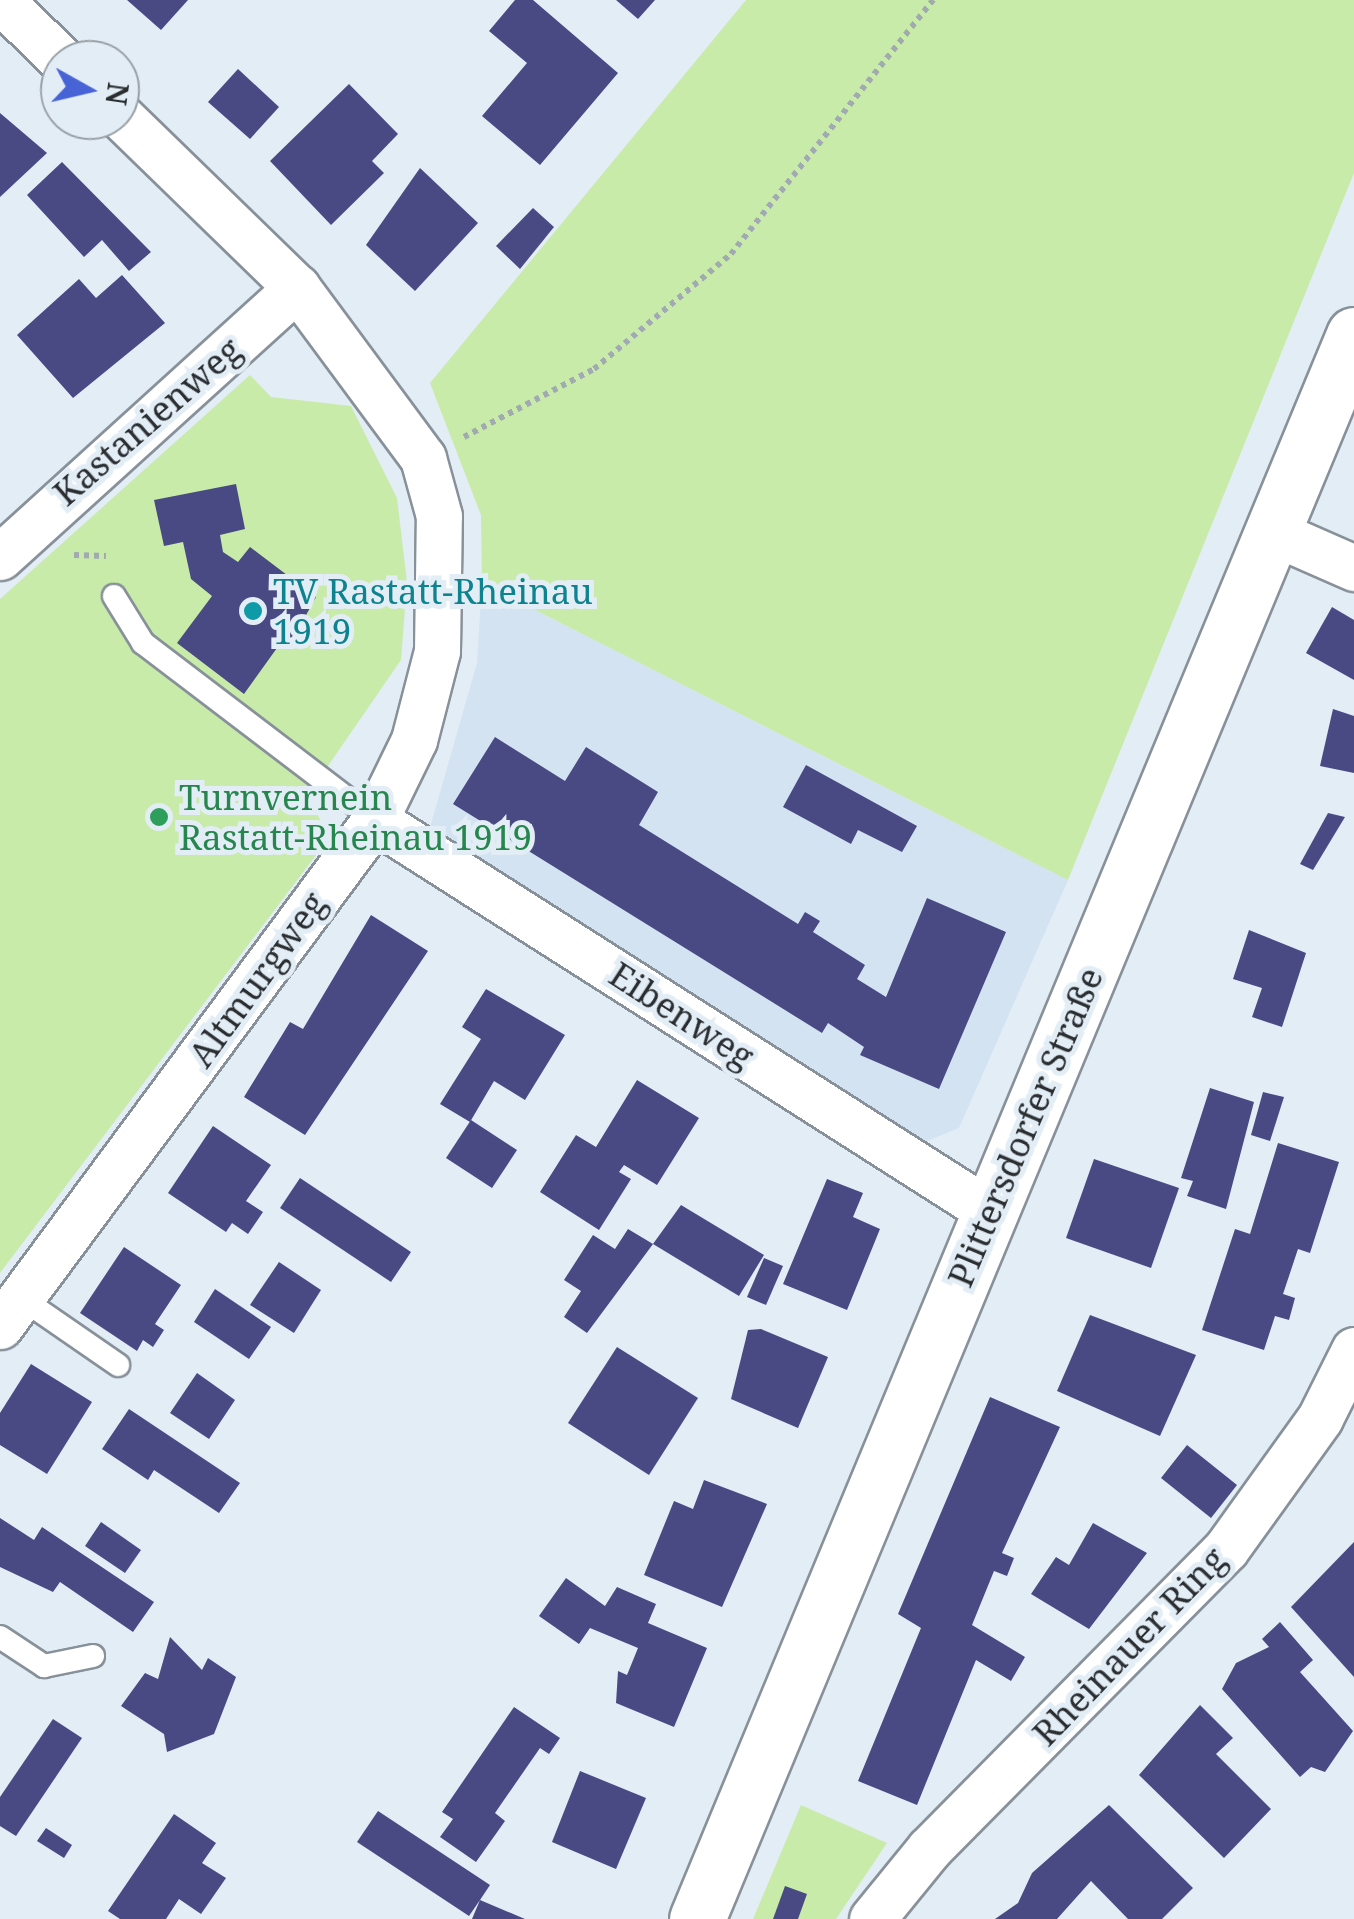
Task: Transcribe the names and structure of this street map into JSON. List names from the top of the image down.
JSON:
{
  "streets": {
    "street": [
      "Kastanienweg",
      "Altmurgweg",
      "Eibenweg",
      "Plittersdorfer Straße",
      "Rheinauer Ring"
    ]
  },
  "crossings": [
    ["Kastanienweg", "Altmurgweg"],
    ["Altmurgweg", "Eibenweg"],
    ["Eibenweg", "Plittersdorfer Straße"]
  ],
  "places": ["TV Rastatt-Rheinau 1919", "Turnvernein Rastatt-Rheinau 1919"],
  "north": "right"
}
